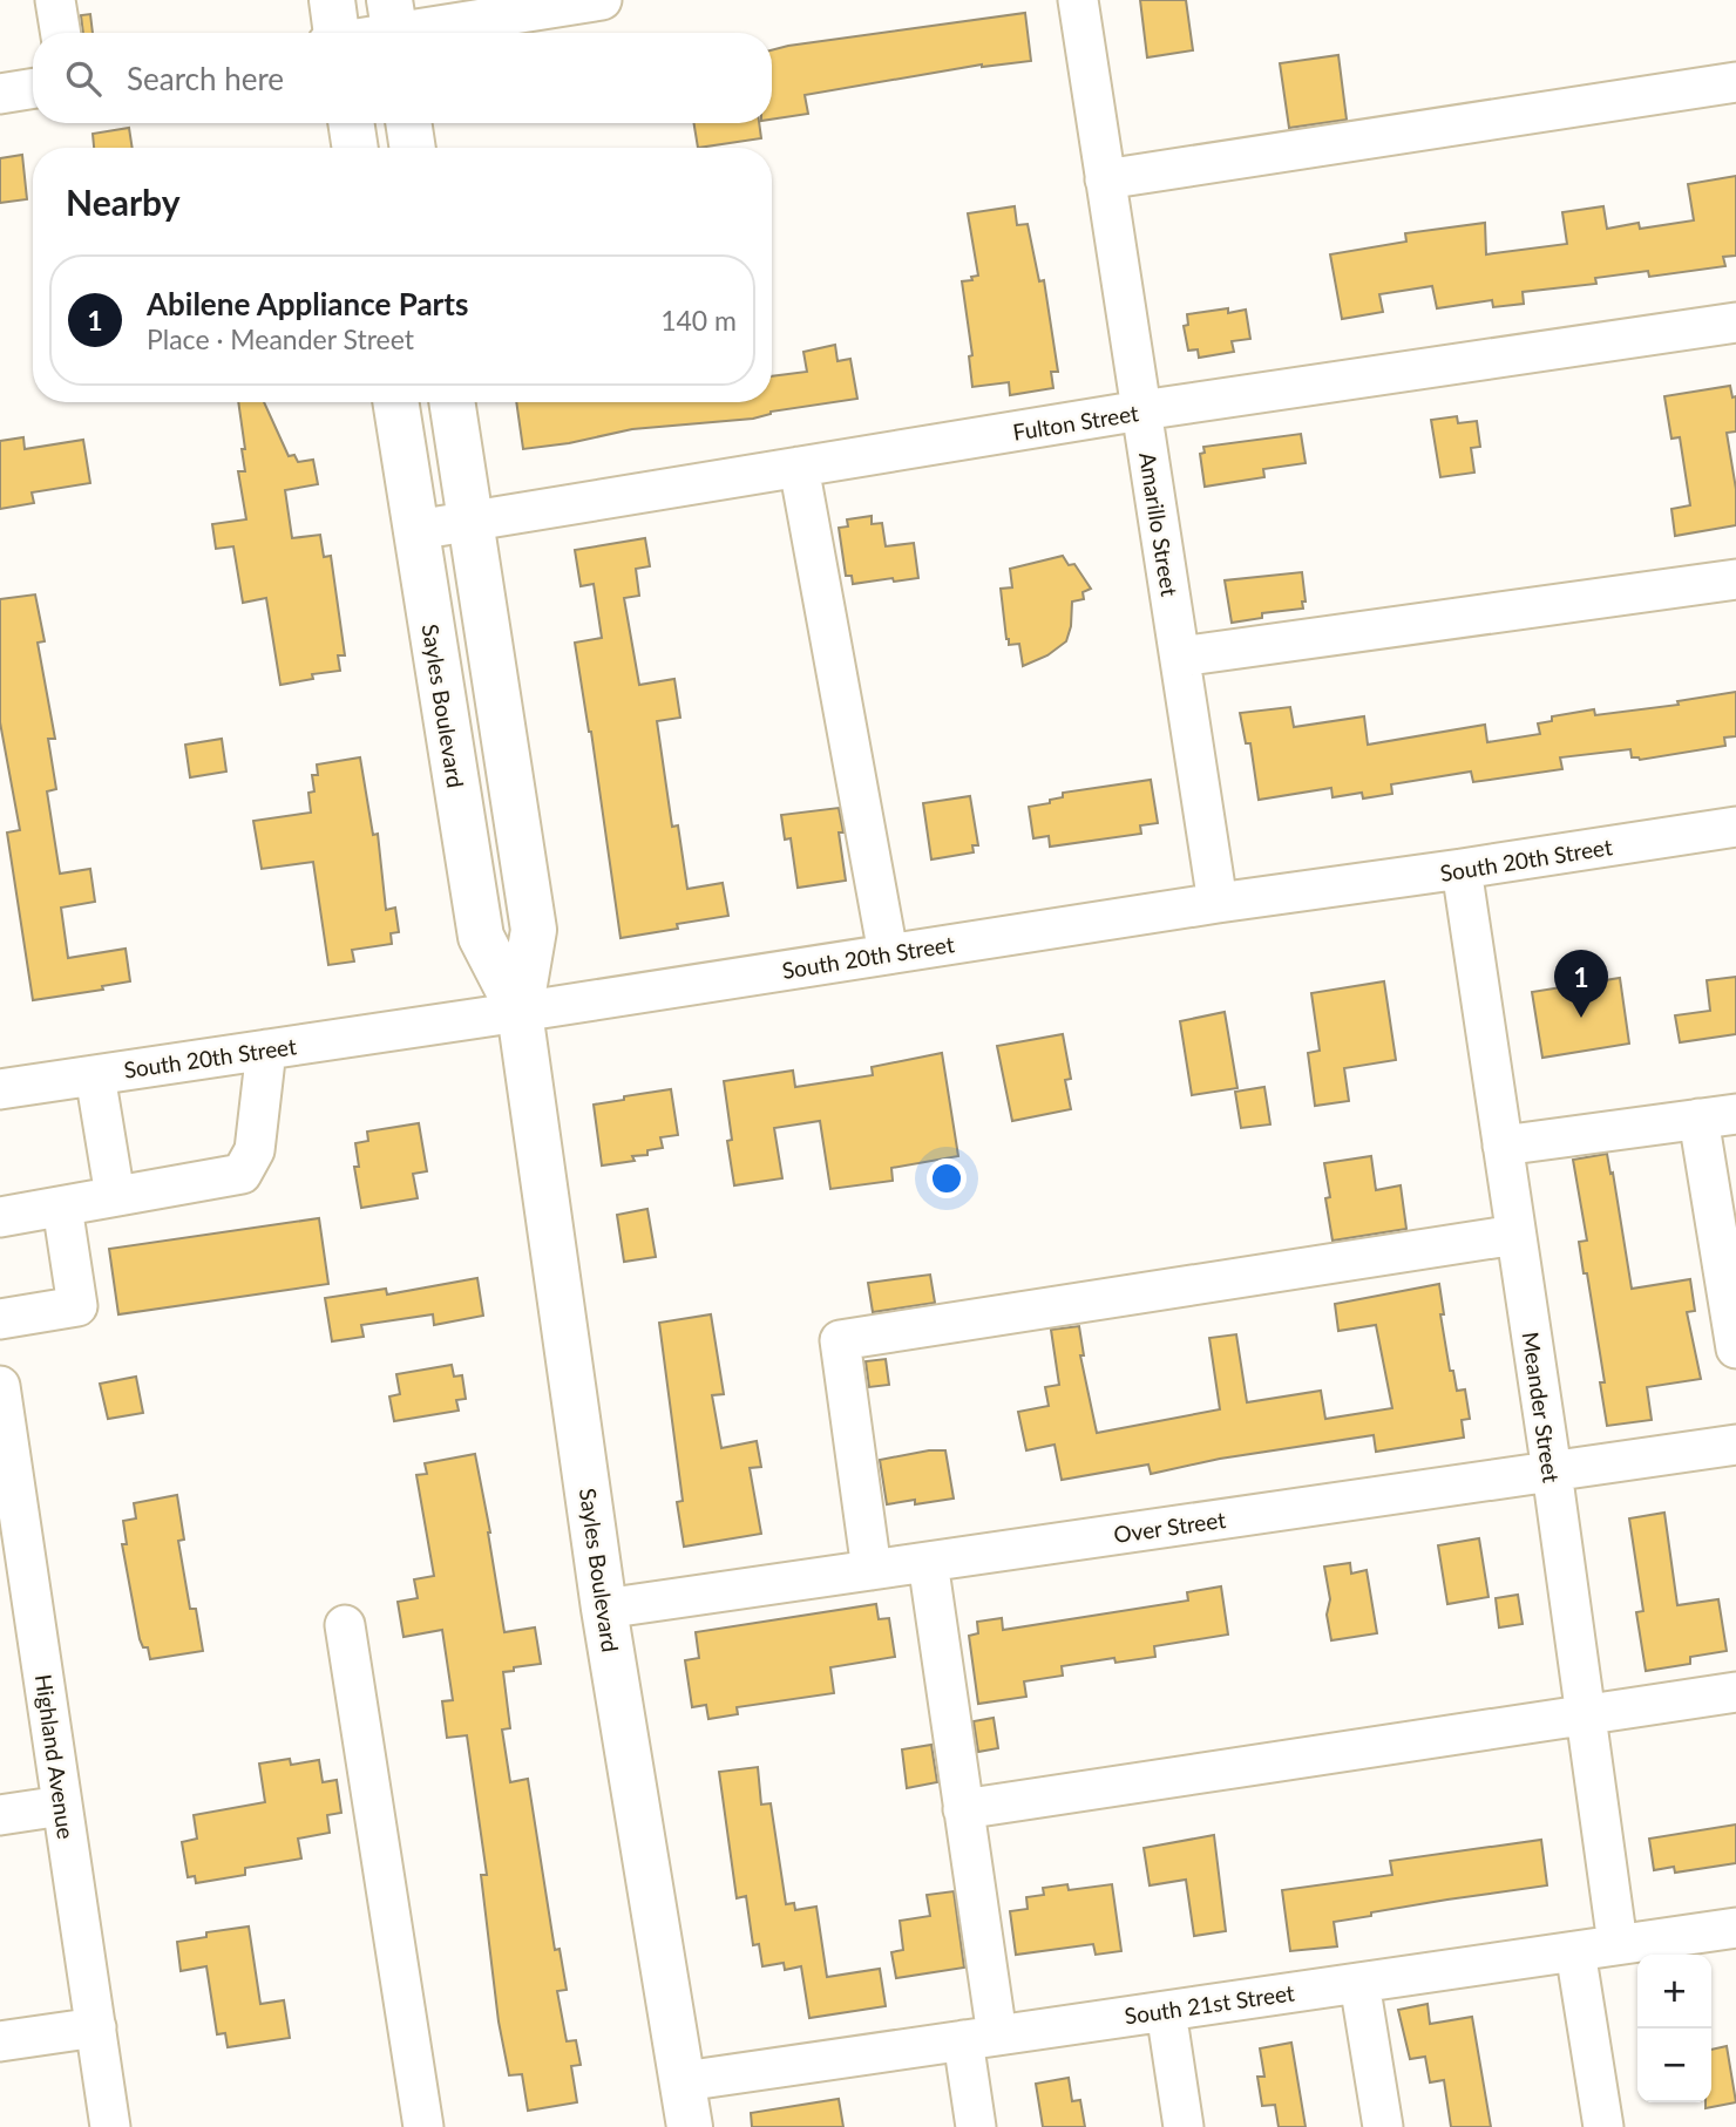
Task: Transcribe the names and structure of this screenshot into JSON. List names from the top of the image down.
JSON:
{
  "streets": {
    "main road": ["Sayles Boulevard"],
    "street": [
      "Fulton Street",
      "Amarillo Street",
      "South 20th Street",
      "Meander Street",
      "Over Street",
      "Highland Avenue",
      "South 21st Street"
    ]
  },
  "crossings": [
    ["Fulton Street", "Amarillo Street"],
    ["Fulton Street", "Sayles Boulevard"],
    ["Amarillo Street", "South 20th Street"],
    ["Sayles Boulevard", "South 20th Street"],
    ["Sayles Boulevard", "Over Street"],
    ["Sayles Boulevard", "South 21st Street"],
    ["South 20th Street", "Meander Street"],
    ["Meander Street", "Over Street"],
    ["Meander Street", "South 21st Street"]
  ],
  "page": {
    "search": "Search here",
    "heading": "Nearby",
    "list": [
      {
        "mark": "1",
        "name": "Abilene Appliance Parts",
        "note": "Place · Meander Street",
        "value": "140 m"
      }
    ],
    "pins": "1",
    "map_buttons": ["+", "−"]
  }
}
